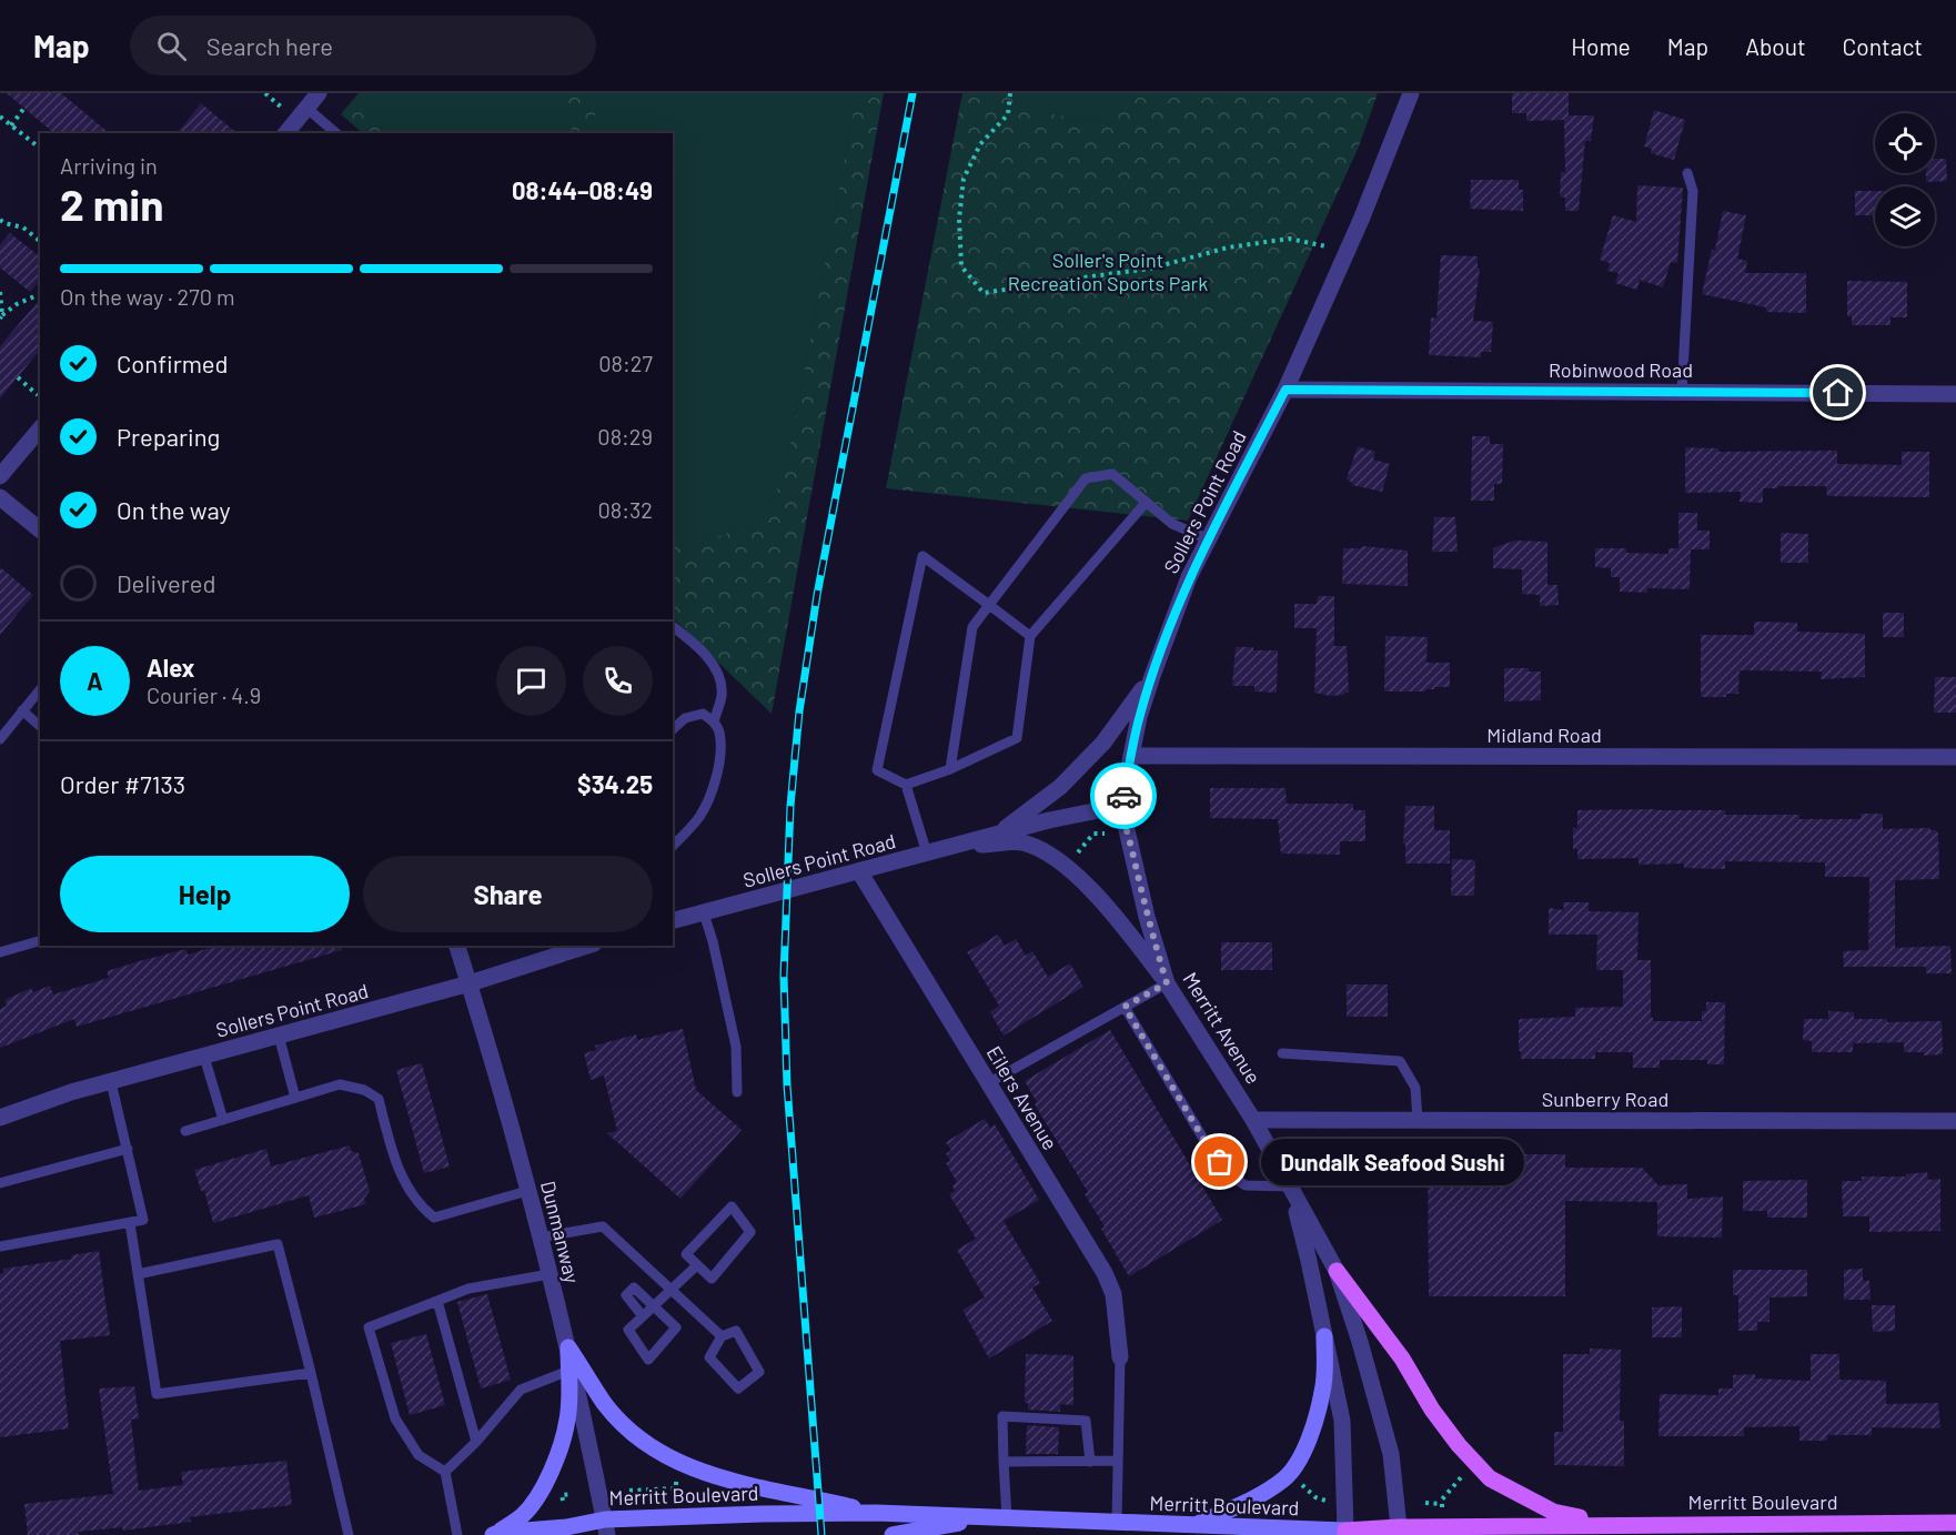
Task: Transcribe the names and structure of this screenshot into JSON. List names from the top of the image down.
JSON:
{
  "streets": {
    "main road": ["Merritt Boulevard"],
    "street": [
      "Robinwood Road",
      "Sollers Point Road",
      "Midland Road",
      "Merritt Avenue",
      "Eilers Avenue",
      "Sunberry Road",
      "Dunmanway"
    ]
  },
  "crossings": [
    ["Robinwood Road", "Sollers Point Road"],
    ["Sollers Point Road", "Midland Road"],
    ["Sollers Point Road", "Merritt Avenue"],
    ["Sollers Point Road", "Eilers Avenue"],
    ["Sollers Point Road", "Dunmanway"],
    ["Merritt Avenue", "Sunberry Road"],
    ["Merritt Avenue", "Merritt Boulevard"],
    ["Dunmanway", "Merritt Boulevard"]
  ],
  "parks": ["Soller's Point Recreation Sports Park"],
  "places": ["Dundalk Seafood Sushi"],
  "page": {
    "header": "Map",
    "search": "Search here",
    "nav": [
      "Home",
      "Map",
      "About",
      "Contact"
    ],
    "heading": ["2 min", "Arriving in", "08:44–08:49"],
    "panel": [
      "Alex",
      "Courier · 4.9",
      "Order #7133",
      "$34.25"
    ],
    "bar": "On the way · 270 m",
    "list": [
      ["Confirmed", "08:27"],
      ["Preparing", "08:29"],
      ["On the way", "08:32"],
      "Delivered"
    ],
    "round": "A",
    "buttons": ["Help", "Share"],
    "bubble": "Dundalk Seafood Sushi"
  }
}
